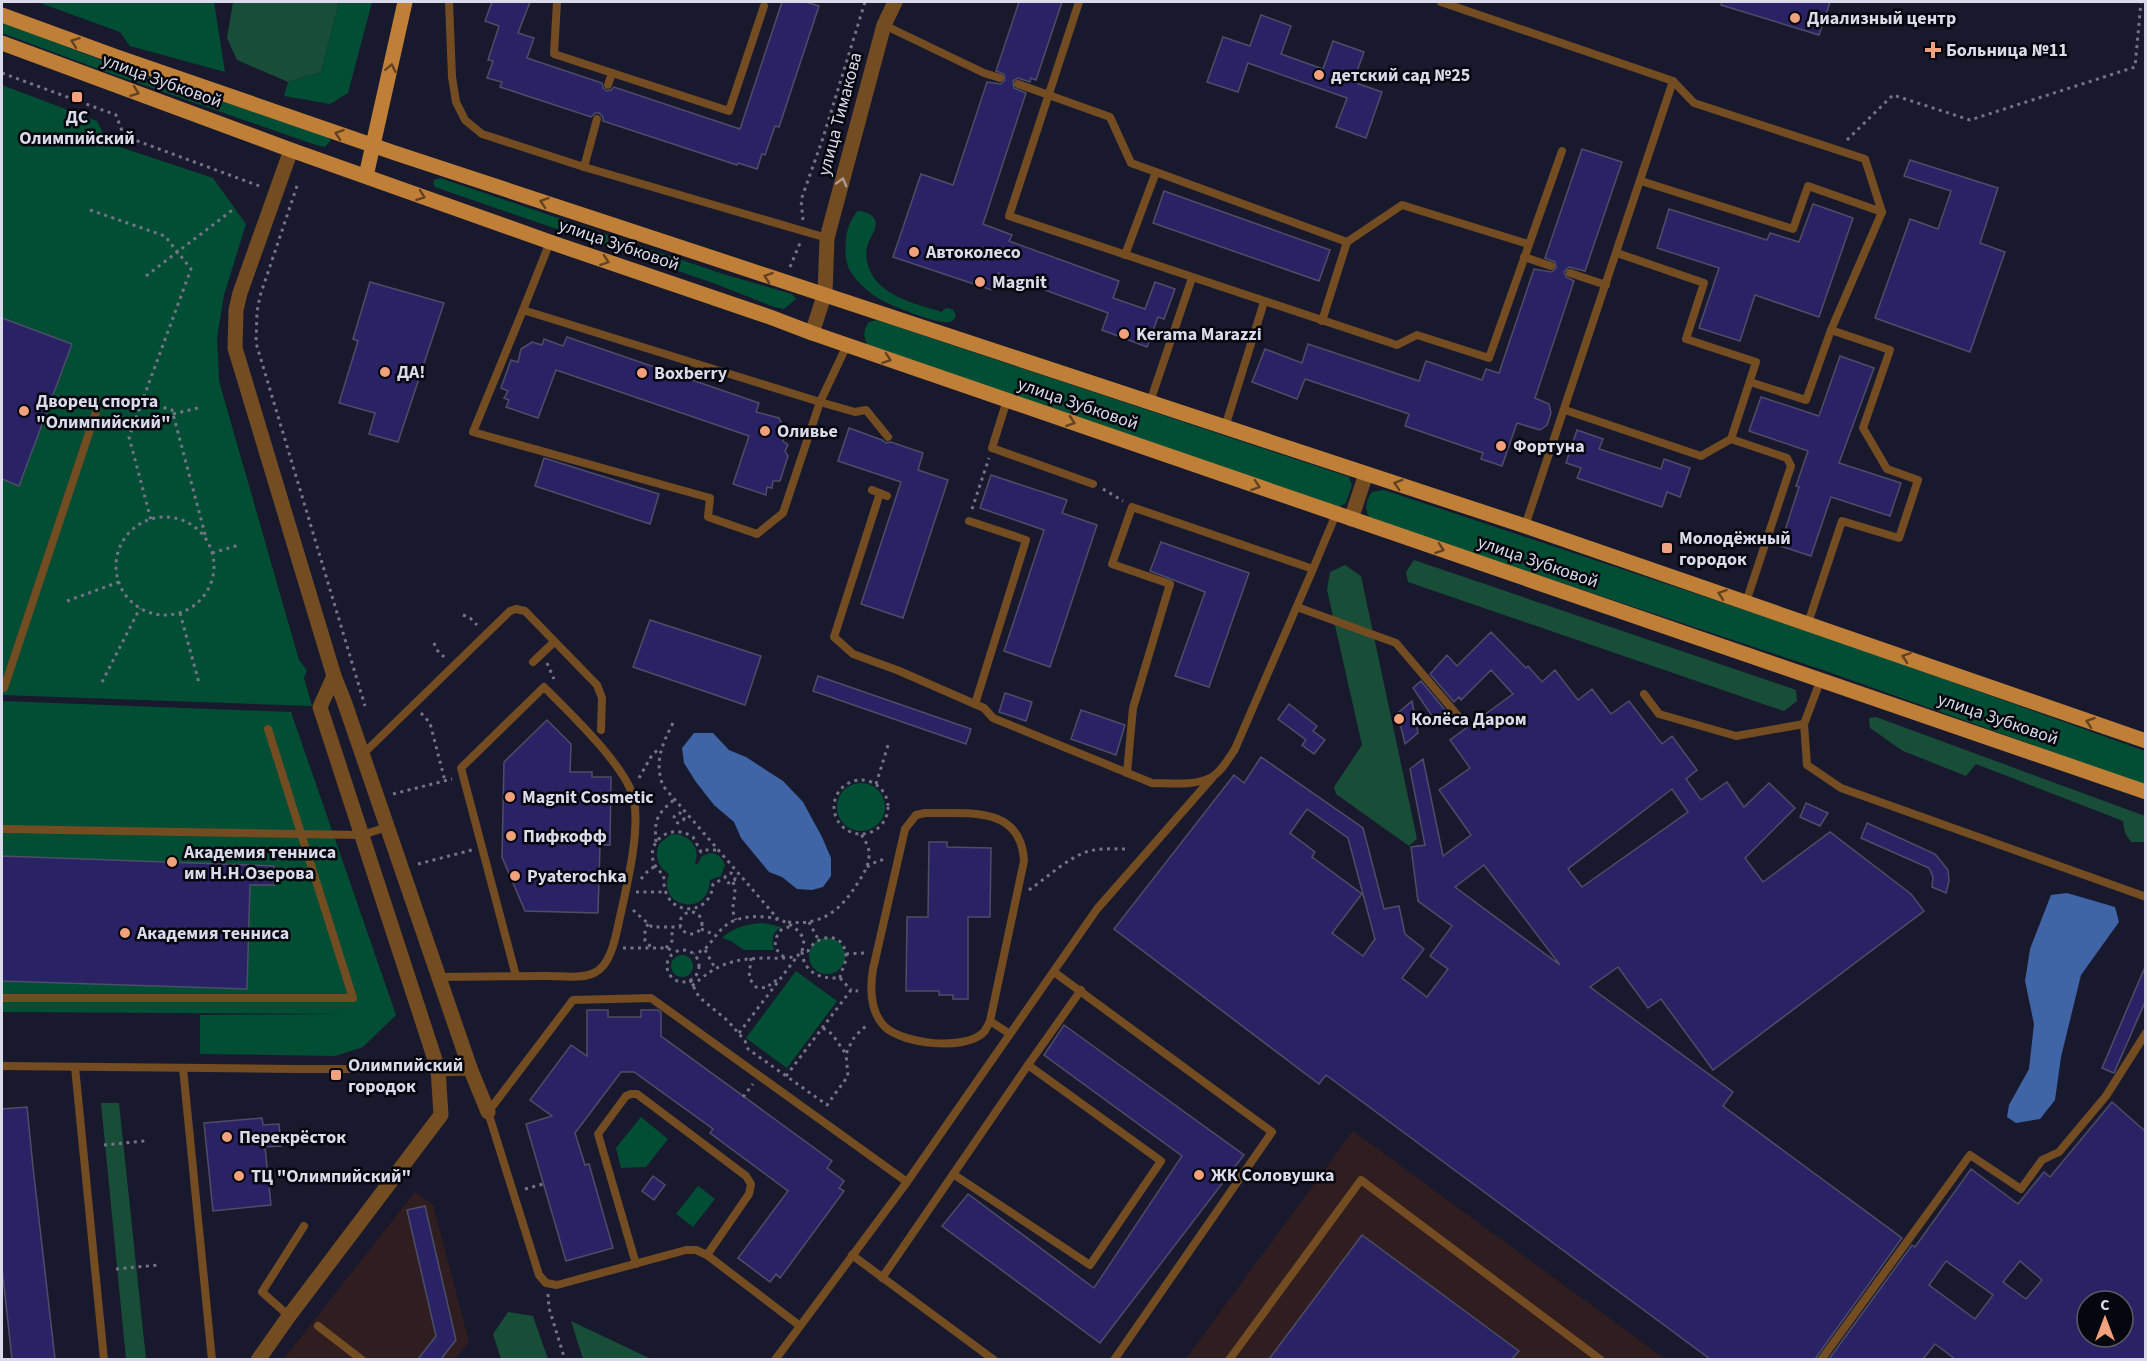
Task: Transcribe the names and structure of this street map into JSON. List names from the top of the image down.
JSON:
{
  "streets": {
    "main road": ["улица Зубковой"],
    "street": ["улица Тимакова"]
  },
  "crossings": [
    ["улица Зубковой", "улица Тимакова"]
  ],
  "one_way": ["улица Тимакова"],
  "places": {
    "other": [
      "Диализный центр",
      "детский сад №25",
      "Автоколесо",
      "Magnit",
      "Kerama Marazzi",
      "ДА!",
      "Boxberry",
      "Дворец спорта \"Олимпийский\"",
      "Оливье",
      "Фортуна",
      "Колёса Даром",
      "Magnit Cosmetic",
      "Пифкофф",
      "Академия тенниса им Н.Н.Озерова",
      "Pyaterochka",
      "Академия тенниса",
      "Перекрёсток",
      "ЖК Соловушка",
      "ТЦ \"Олимпийский\""
    ],
    "health": ["Больница №11"],
    "transit": ["ДС Олимпийский", "Молодёжный городок", "Олимпийский городок"]
  },
  "north": "top"
}
